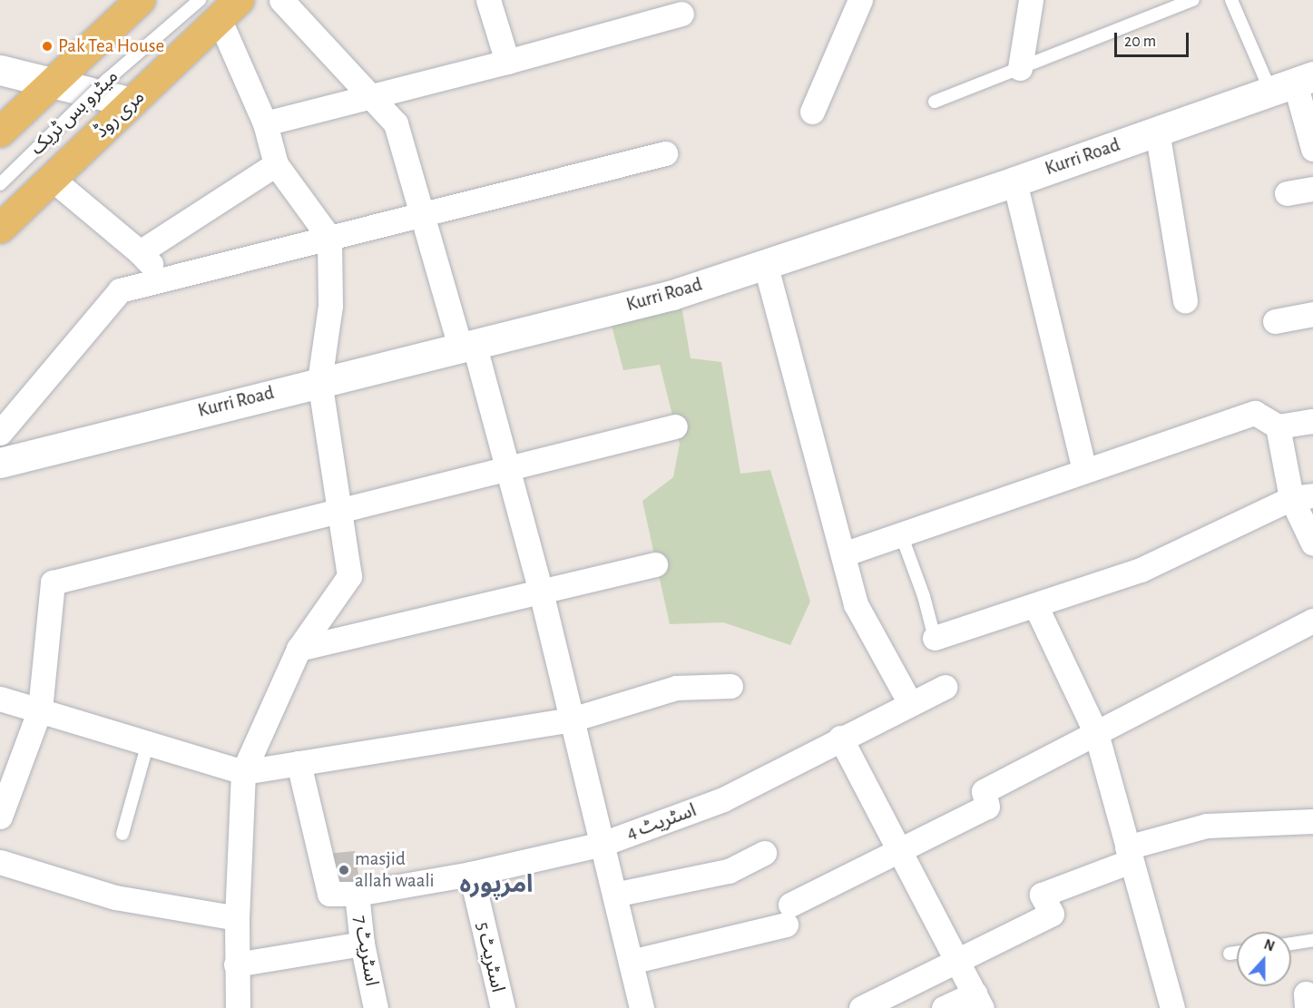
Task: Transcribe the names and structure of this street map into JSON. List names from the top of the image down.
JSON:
{
  "streets": {
    "main road": ["مری روڈ"],
    "street": [
      "Kurri Road",
      "اسٹریٹ 4",
      "اسٹریٹ 7",
      "اسٹریٹ 5"
    ],
    "lane": ["میٹرو بس ٹریک"]
  },
  "crossings": [
    ["میٹرو بس ٹریک", "مری روڈ"],
    ["اسٹریٹ 4", "اسٹریٹ 7"],
    ["اسٹریٹ 4", "اسٹریٹ 5"]
  ],
  "districts": ["امرپورہ"],
  "places": ["Pak Tea House", "masjid allah waali"],
  "scale_bar": "20 m",
  "north": "top"
}
